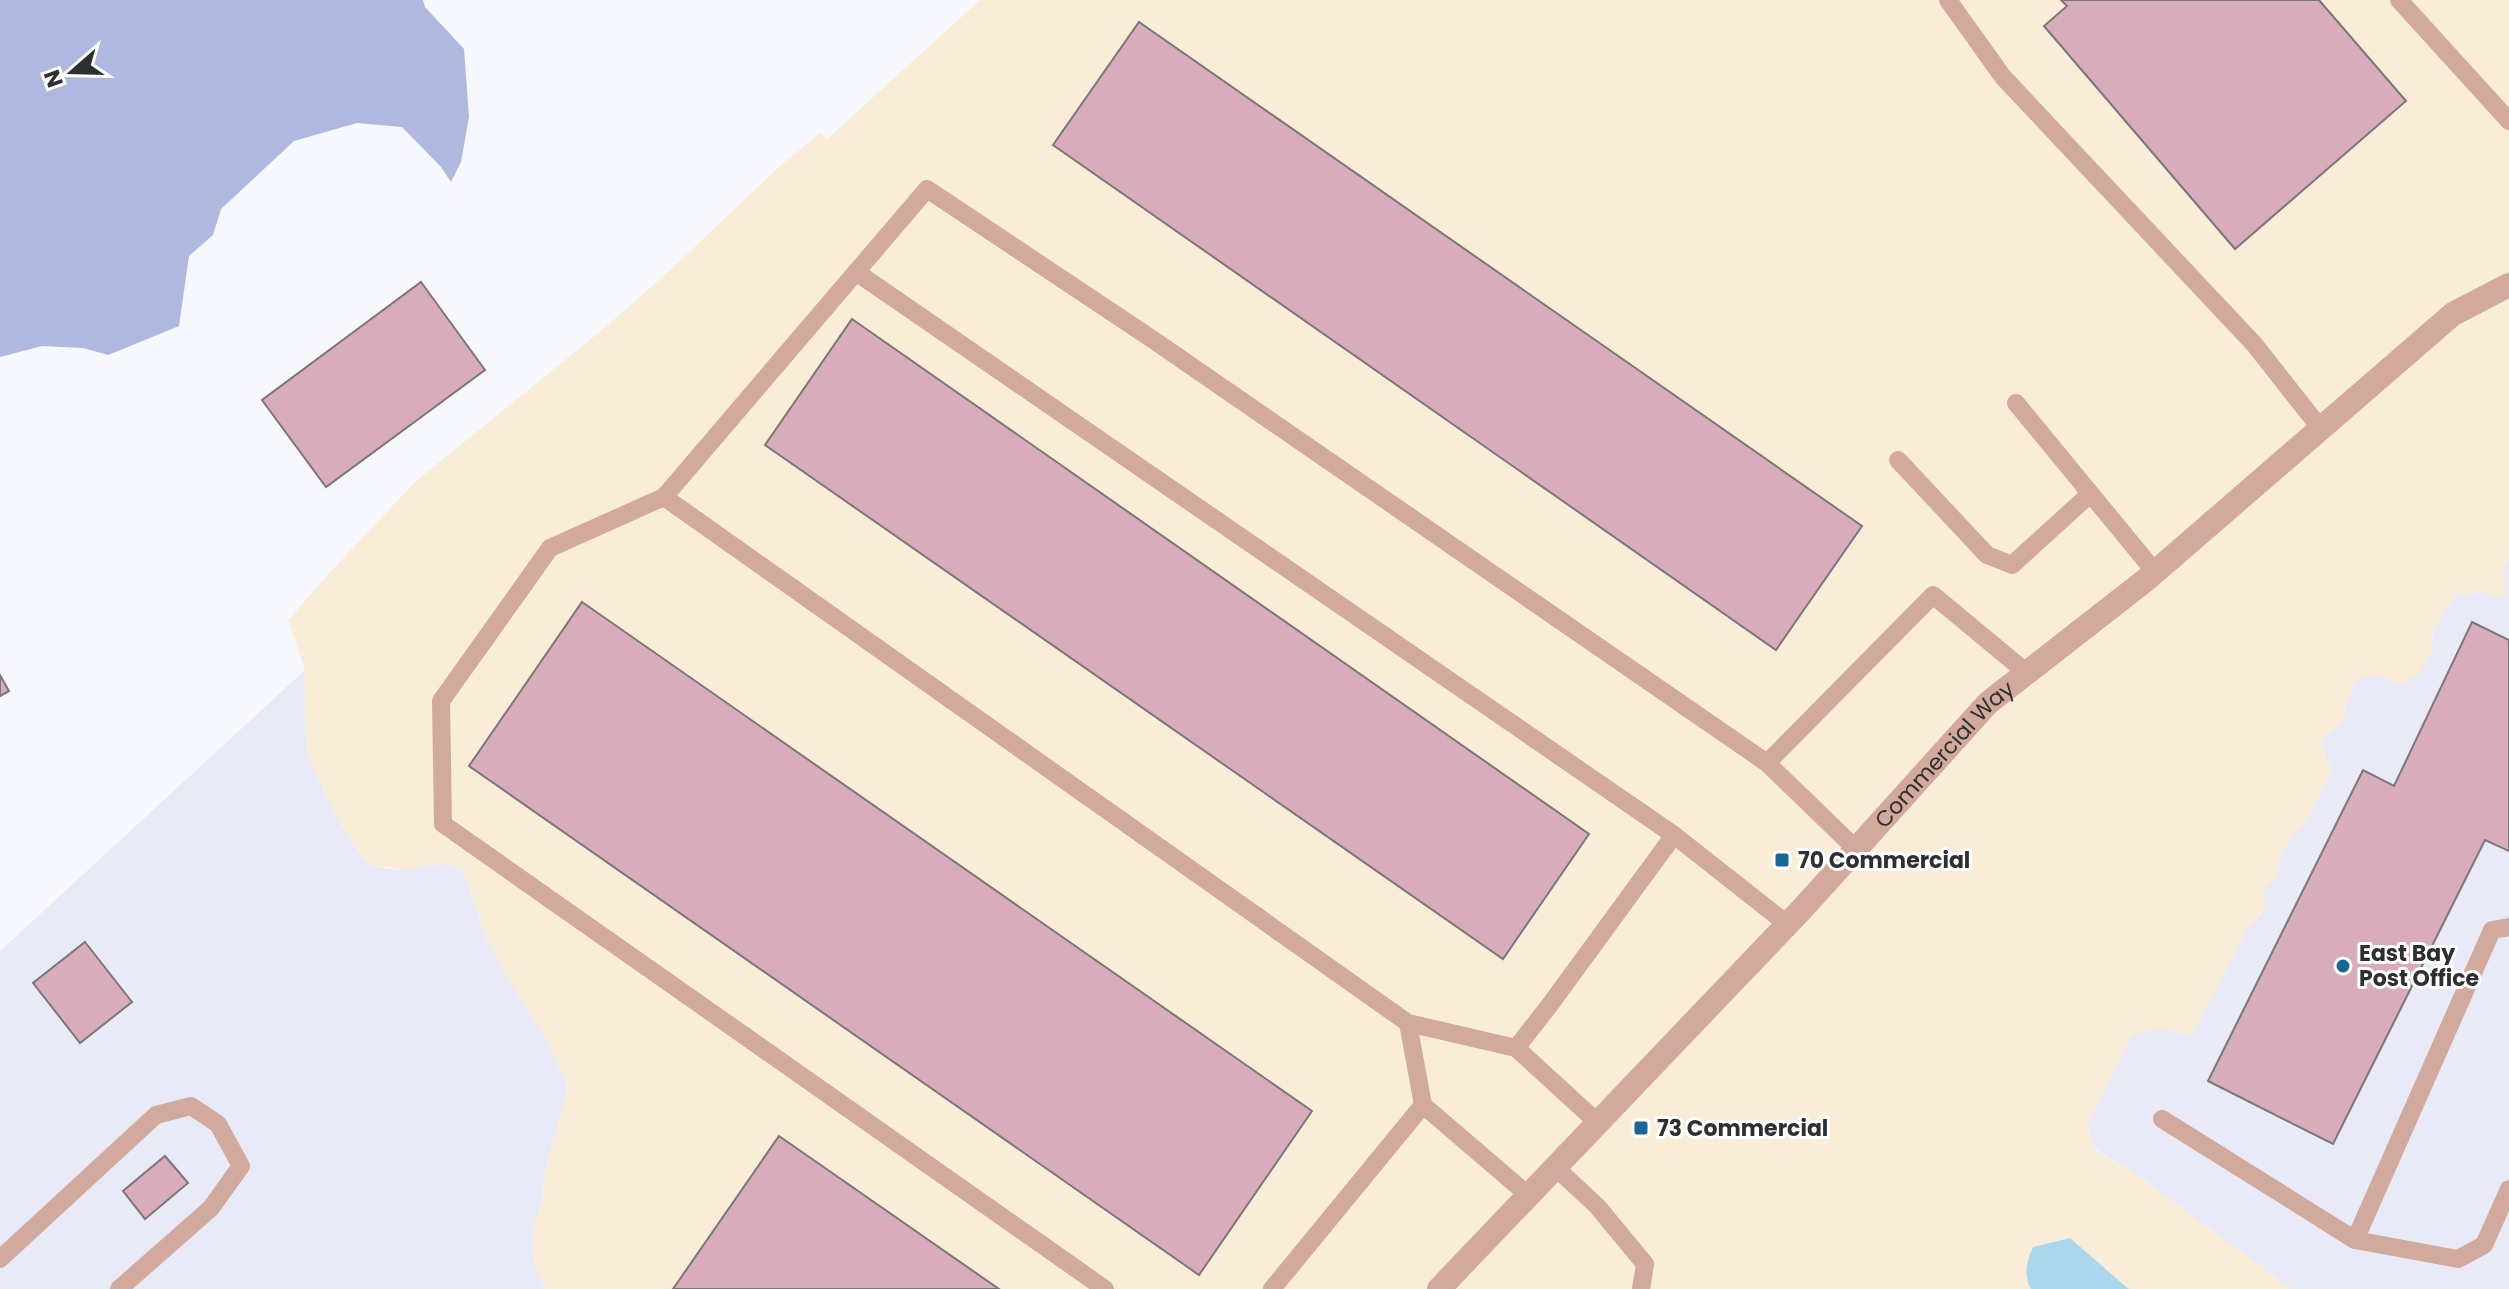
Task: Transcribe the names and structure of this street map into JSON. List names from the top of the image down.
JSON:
{
  "streets": {
    "street": ["Commercial Way"]
  },
  "places": {
    "transit": ["70 Commercial", "73 Commercial"],
    "other": ["East Bay Post Office"]
  },
  "north": "left"
}
